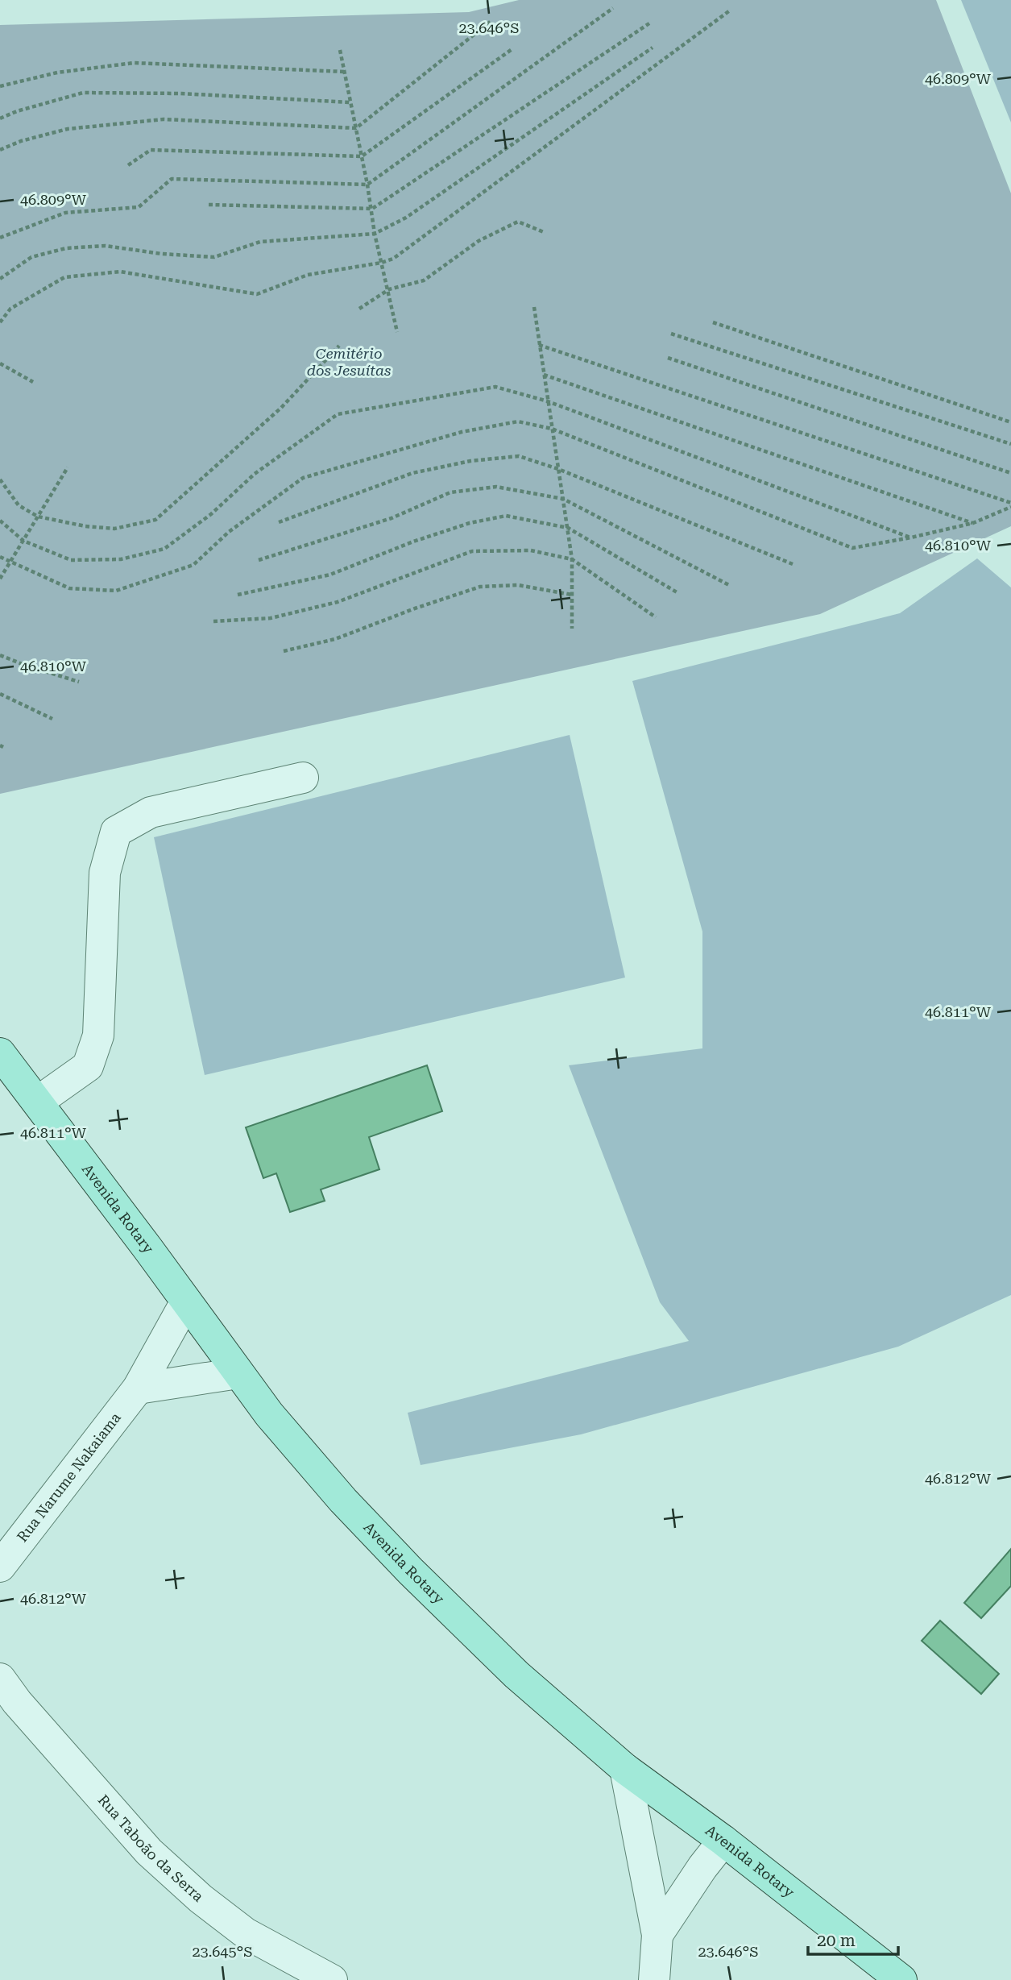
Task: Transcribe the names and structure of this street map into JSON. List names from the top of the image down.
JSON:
{
  "streets": {
    "main road": ["Avenida Rotary"],
    "street": ["Rua Narume Nakaiama", "Rua Taboão da Serra"]
  },
  "crossings": [
    ["Avenida Rotary", "Rua Narume Nakaiama"]
  ],
  "parks": ["Cemitério dos Jesuítas"],
  "scale_bar": "20 m",
  "coordinates": [
    "23.646°S",
    "46.809°W",
    "46.810°W",
    "46.811°W",
    "46.812°W",
    "23.645°S"
  ]
}
